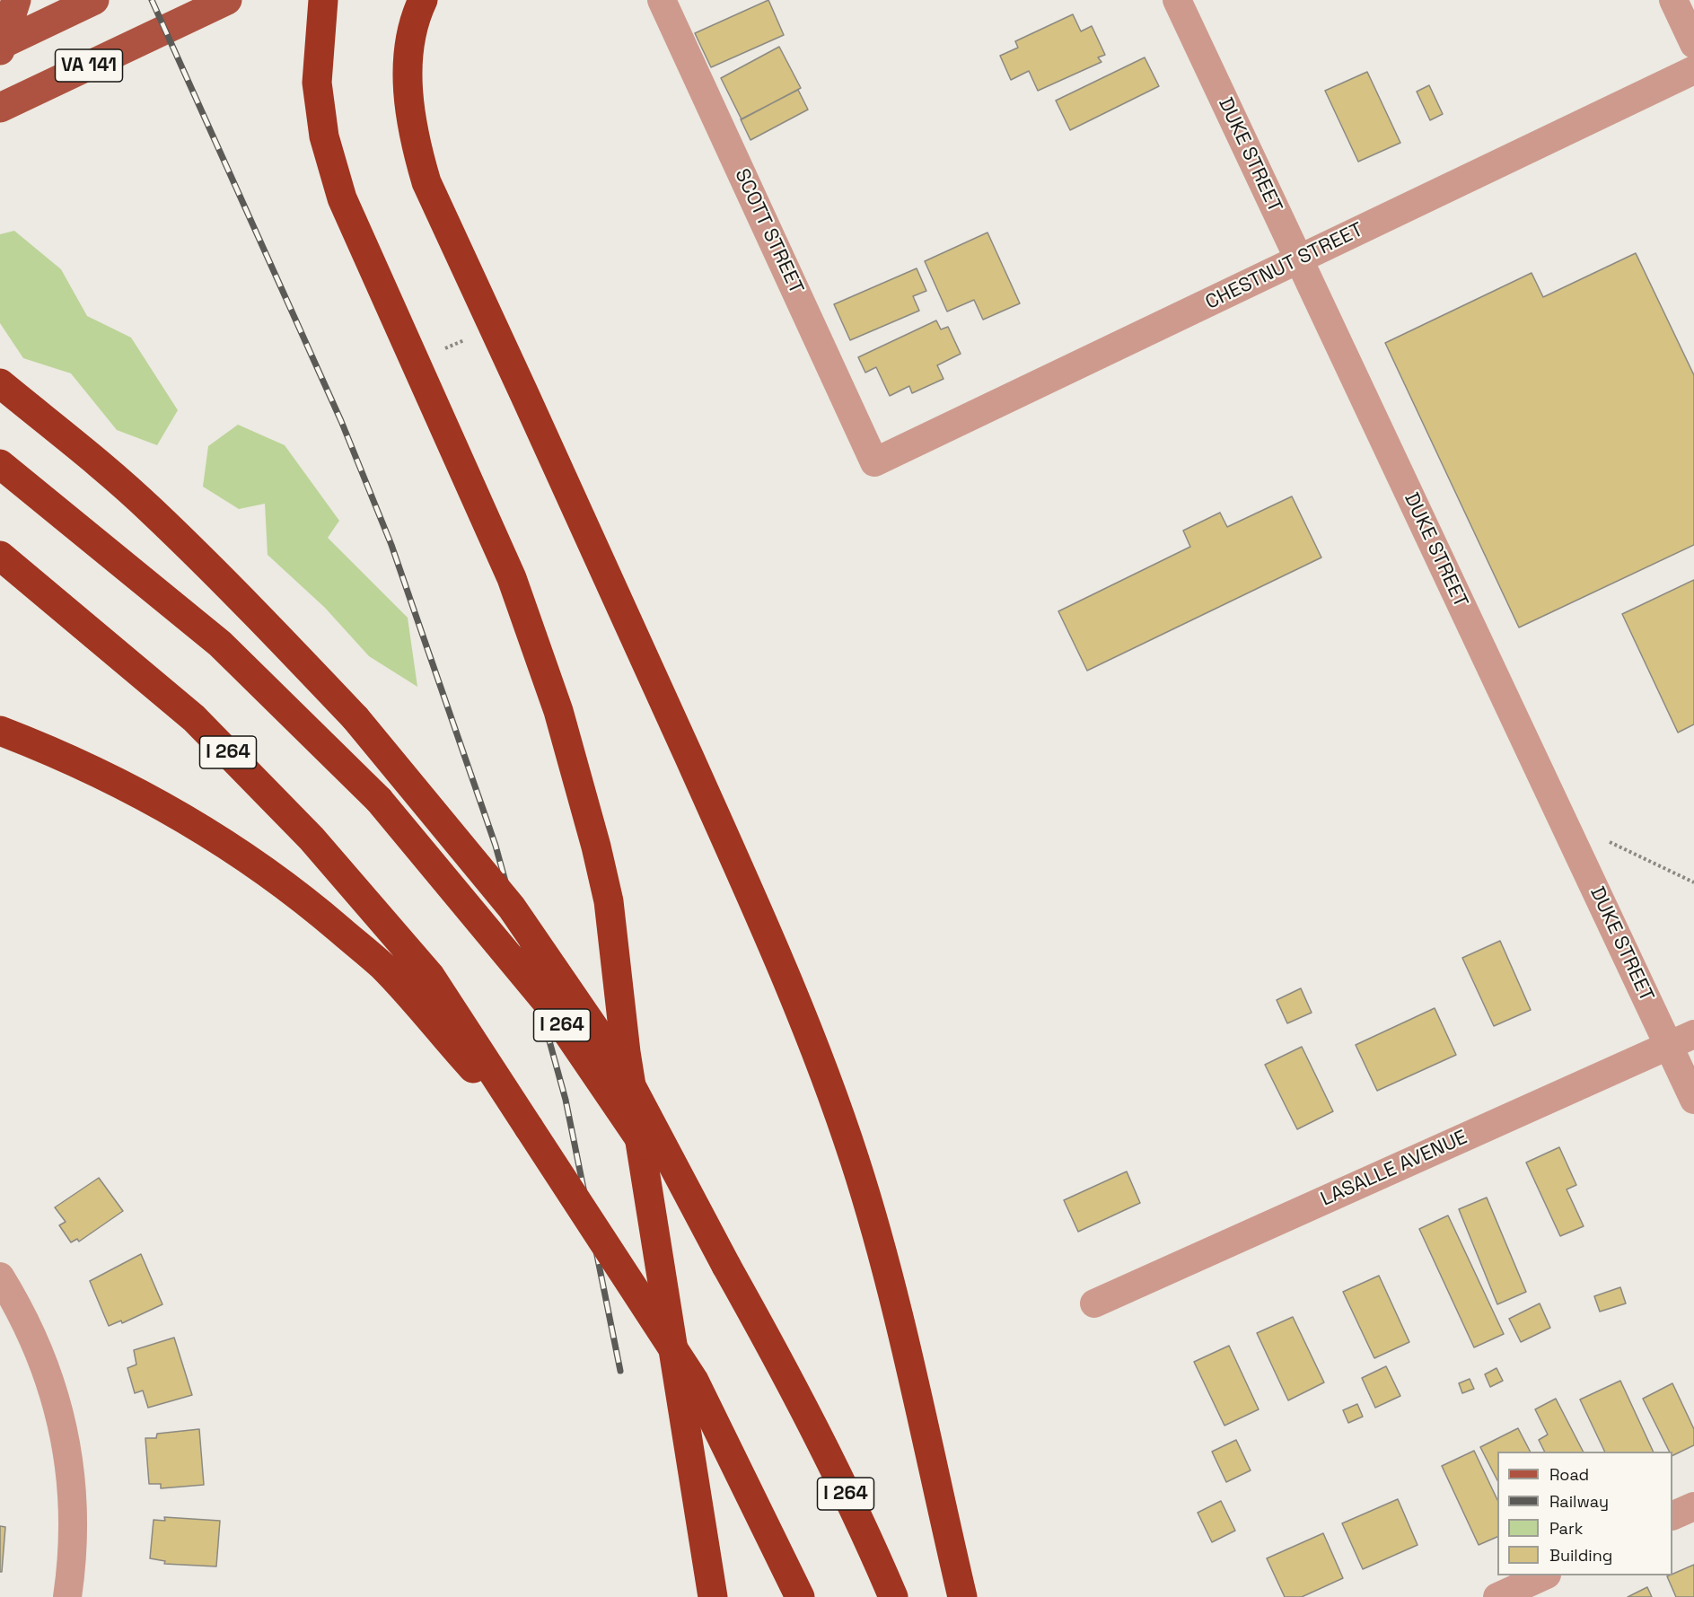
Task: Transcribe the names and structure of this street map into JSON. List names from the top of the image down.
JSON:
{
  "streets": {
    "highway": ["I 264"],
    "main road": ["VA 141"],
    "street": [
      "DUKE STREET",
      "SCOTT STREET",
      "CHESTNUT STREET",
      "LASALLE AVENUE"
    ]
  },
  "crossings": [
    ["DUKE STREET", "CHESTNUT STREET"],
    ["DUKE STREET", "LASALLE AVENUE"],
    ["SCOTT STREET", "CHESTNUT STREET"]
  ],
  "legend": [
    "Road",
    "Railway",
    "Park",
    "Building"
  ]
}
